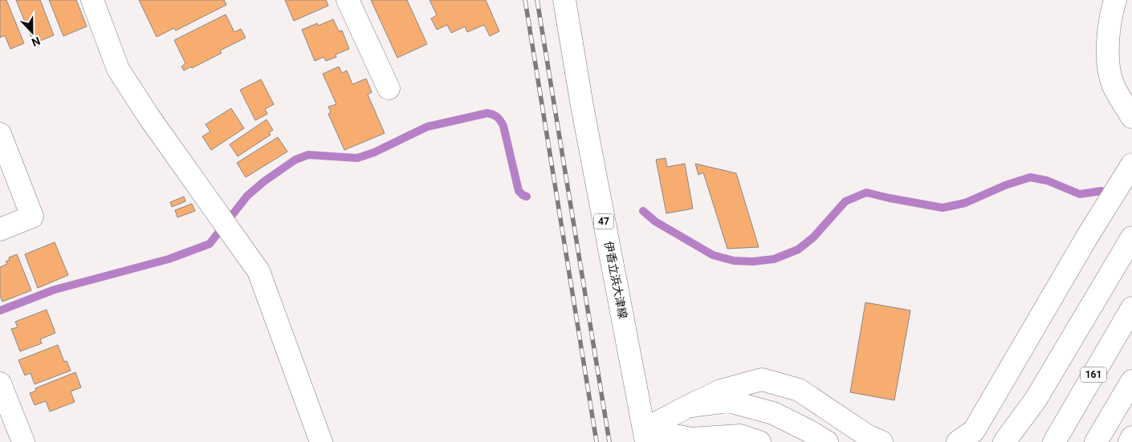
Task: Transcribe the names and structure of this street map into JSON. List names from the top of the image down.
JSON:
{
  "streets": {
    "main road": ["47", "伊香立浜大津線", "161"]
  },
  "north": "bottom"
}
